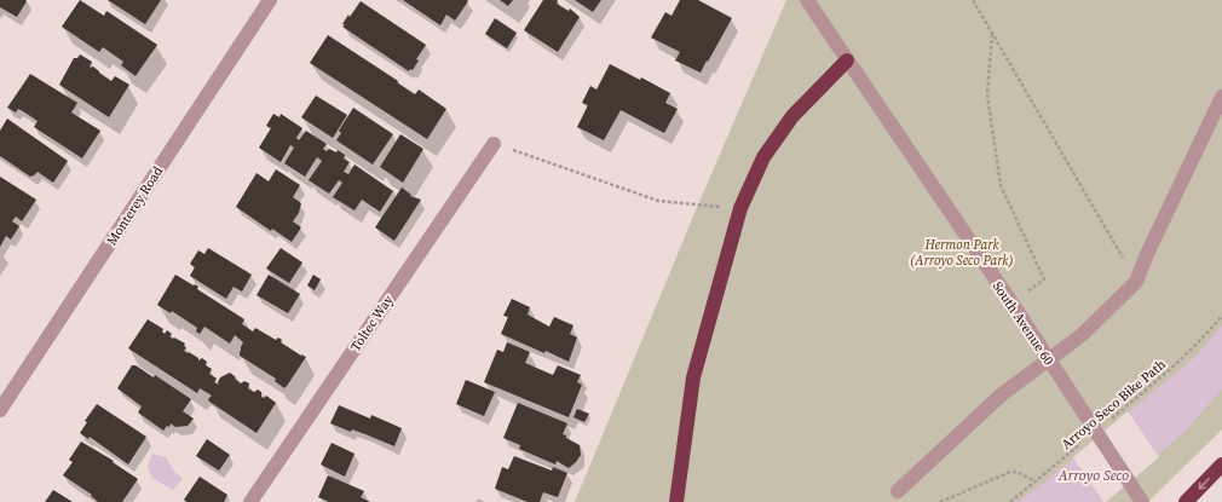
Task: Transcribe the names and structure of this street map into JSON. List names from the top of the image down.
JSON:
{
  "streets": {
    "street": ["Monterey Road", "Toltec Way", "South Avenue 60"],
    "path": ["Arroyo Seco Bike Path"]
  },
  "water": ["Arroyo Seco"],
  "parks": ["Hermon Park (Arroyo Seco Park)"]
}
